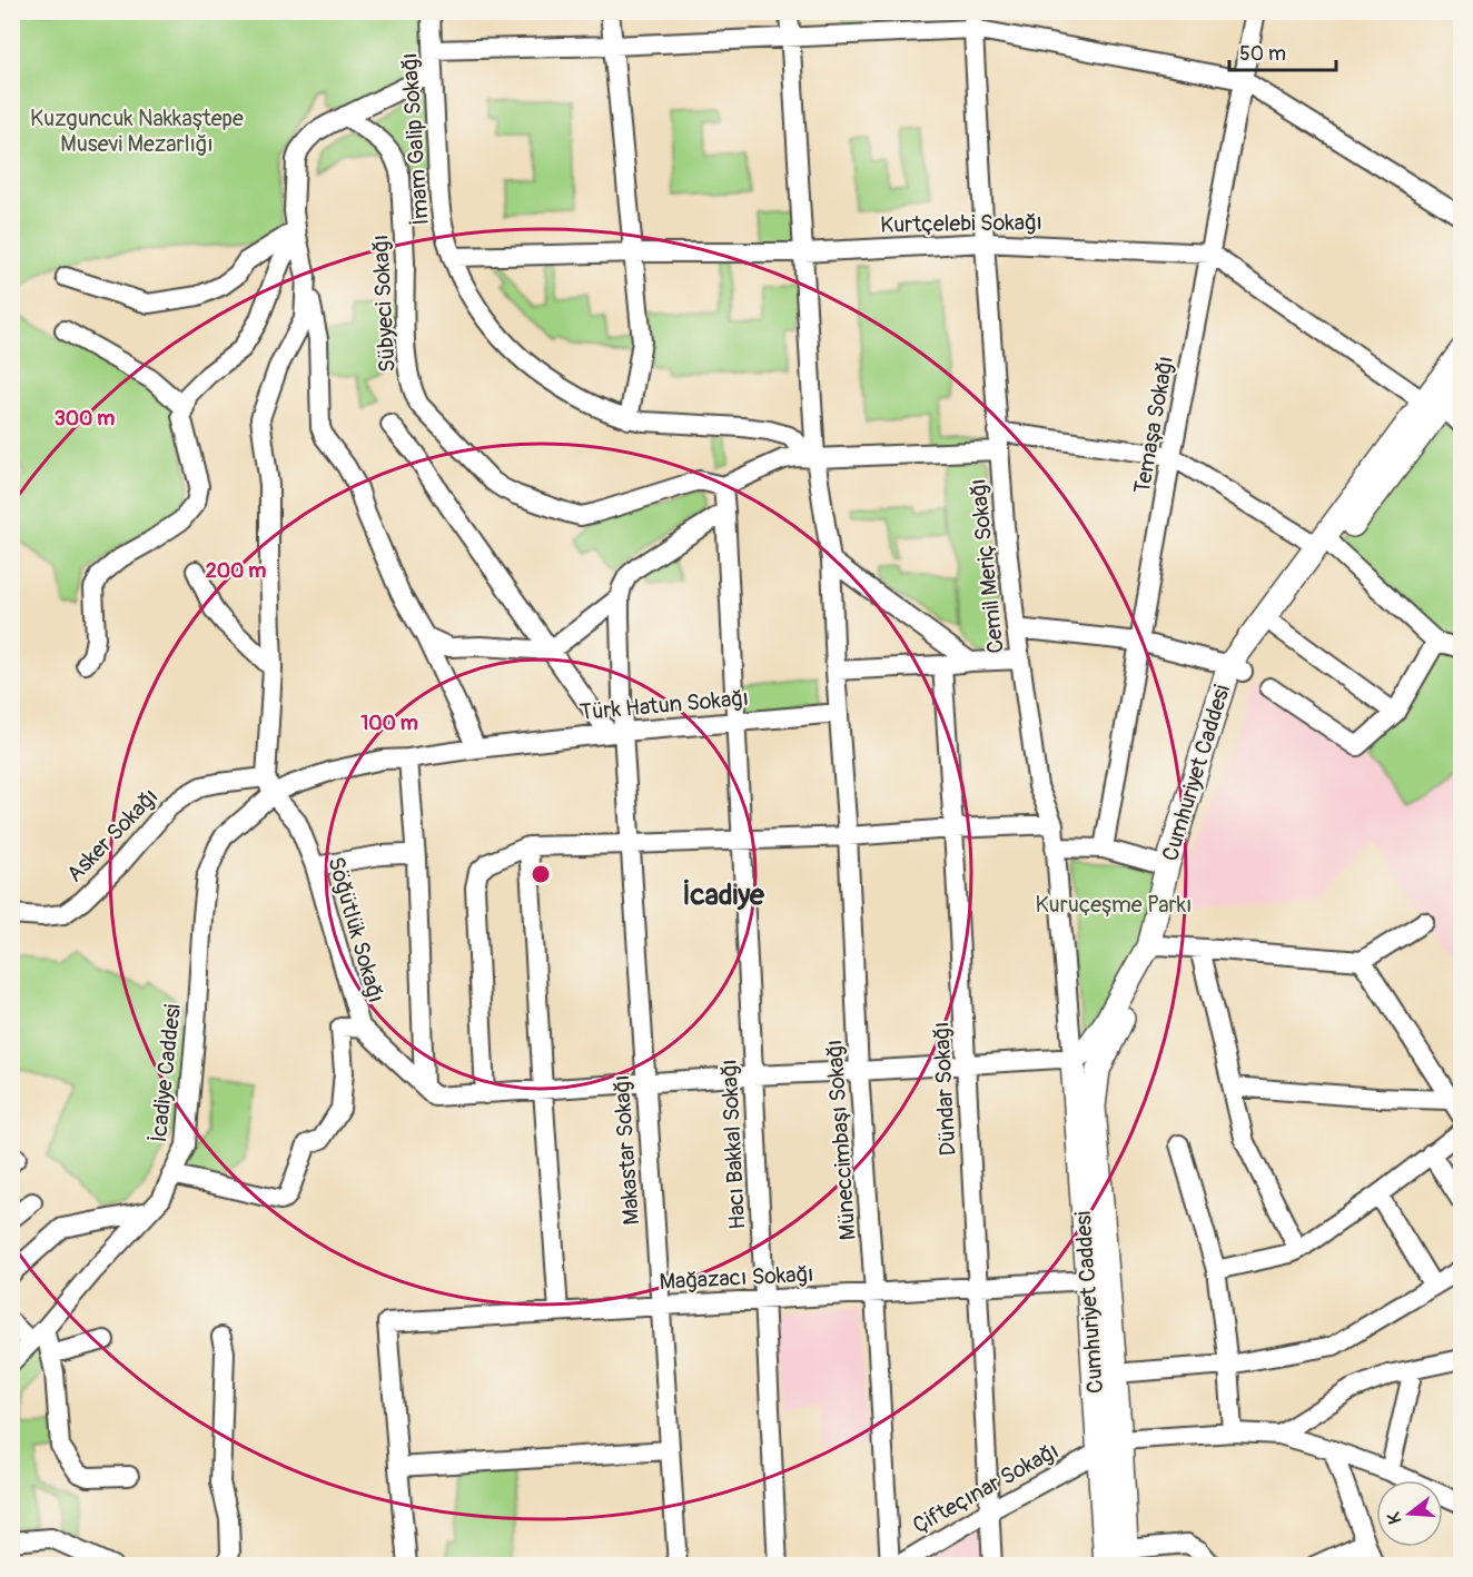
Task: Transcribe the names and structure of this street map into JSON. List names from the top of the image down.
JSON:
{
  "streets": {
    "main road": ["Cumhuriyet Caddesi"],
    "street": [
      "İmam Galip Sokağı",
      "Kurtçelebi Sokağı",
      "Sübyeci Sokağı",
      "Temaşa Sokağı",
      "Cemil Meriç Sokağı",
      "Türk Hatun Sokağı",
      "Asker Sokağı",
      "Söğütlük Sokağı",
      "İcadiye Caddesi",
      "Dündar Sokağı",
      "Müneccimbaşı Sokağı",
      "Hacı Bakkal Sokağı",
      "Makastar Sokağı",
      "Mağazacı Sokağı",
      "Çifteçınar Sokağı"
    ]
  },
  "crossings": [
    ["İmam Galip Sokağı", "Kurtçelebi Sokağı"],
    ["İmam Galip Sokağı", "Sübyeci Sokağı"],
    ["Kurtçelebi Sokağı", "Temaşa Sokağı"],
    ["Kurtçelebi Sokağı", "Cemil Meriç Sokağı"],
    ["Sübyeci Sokağı", "Cemil Meriç Sokağı"],
    ["Cemil Meriç Sokağı", "Cumhuriyet Caddesi"],
    ["Türk Hatun Sokağı", "Asker Sokağı"],
    ["Türk Hatun Sokağı", "Söğütlük Sokağı"],
    ["Türk Hatun Sokağı", "İcadiye Caddesi"],
    ["Türk Hatun Sokağı", "Müneccimbaşı Sokağı"],
    ["Türk Hatun Sokağı", "Hacı Bakkal Sokağı"],
    ["Türk Hatun Sokağı", "Makastar Sokağı"],
    ["Cumhuriyet Caddesi", "Mağazacı Sokağı"],
    ["Cumhuriyet Caddesi", "Çifteçınar Sokağı"],
    ["Asker Sokağı", "Söğütlük Sokağı"],
    ["Asker Sokağı", "İcadiye Caddesi"],
    ["Söğütlük Sokağı", "İcadiye Caddesi"],
    ["Dündar Sokağı", "Mağazacı Sokağı"],
    ["Dündar Sokağı", "Çifteçınar Sokağı"],
    ["Müneccimbaşı Sokağı", "Mağazacı Sokağı"],
    ["Hacı Bakkal Sokağı", "Mağazacı Sokağı"],
    ["Makastar Sokağı", "Mağazacı Sokağı"]
  ],
  "districts": ["İcadiye"],
  "parks": ["Kuzguncuk Nakkaştepe Musevi Mezarlığı", "Kuruçeşme Parkı"],
  "scale_bar": "50 m",
  "north": "left",
  "rings": ["300 m", "200 m", "100 m"]
}
